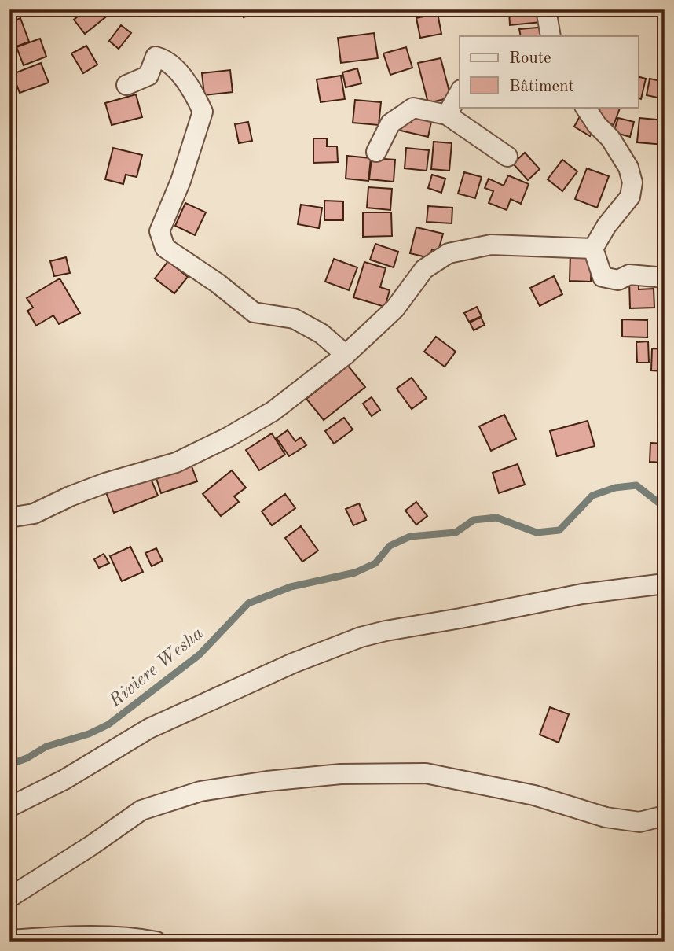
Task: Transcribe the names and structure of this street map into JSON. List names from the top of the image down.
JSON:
{
  "water": ["Riviere Wesha"],
  "legend": ["Route", "Bâtiment"]
}
